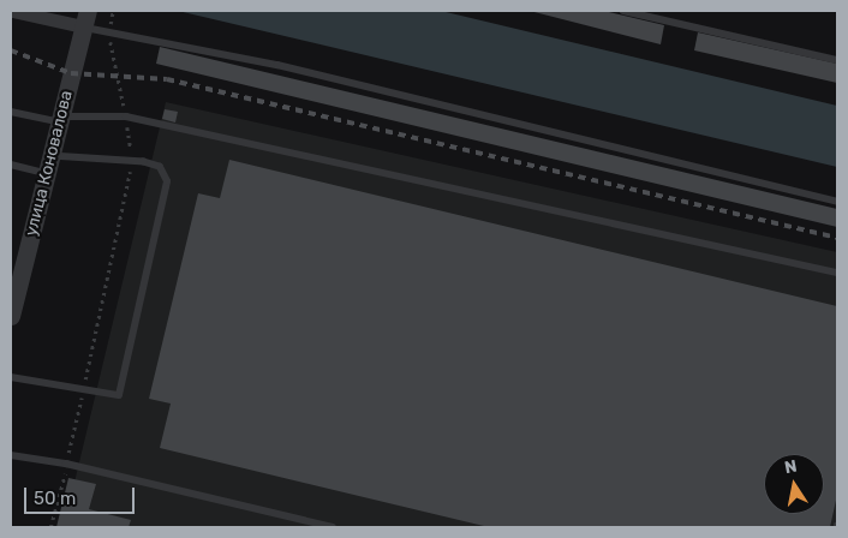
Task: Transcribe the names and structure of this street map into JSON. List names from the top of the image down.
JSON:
{
  "streets": {
    "street": ["улица Коновалова"]
  },
  "scale_bar": "50 m",
  "north": "top"
}
